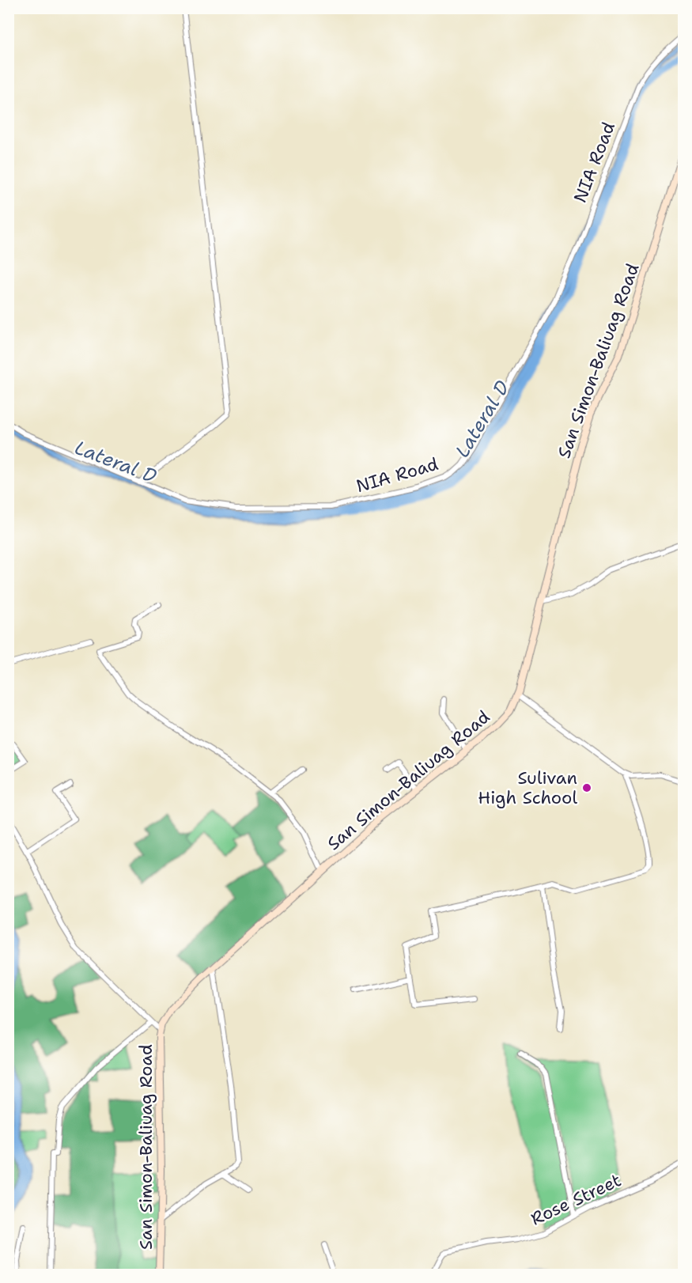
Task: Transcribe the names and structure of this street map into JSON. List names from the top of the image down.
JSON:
{
  "streets": {
    "main road": ["San Simon-Baliuag Road"],
    "street": ["NIA Road", "Rose Street"]
  },
  "water": ["Lateral D"],
  "places": ["Sulivan High School"]
}
